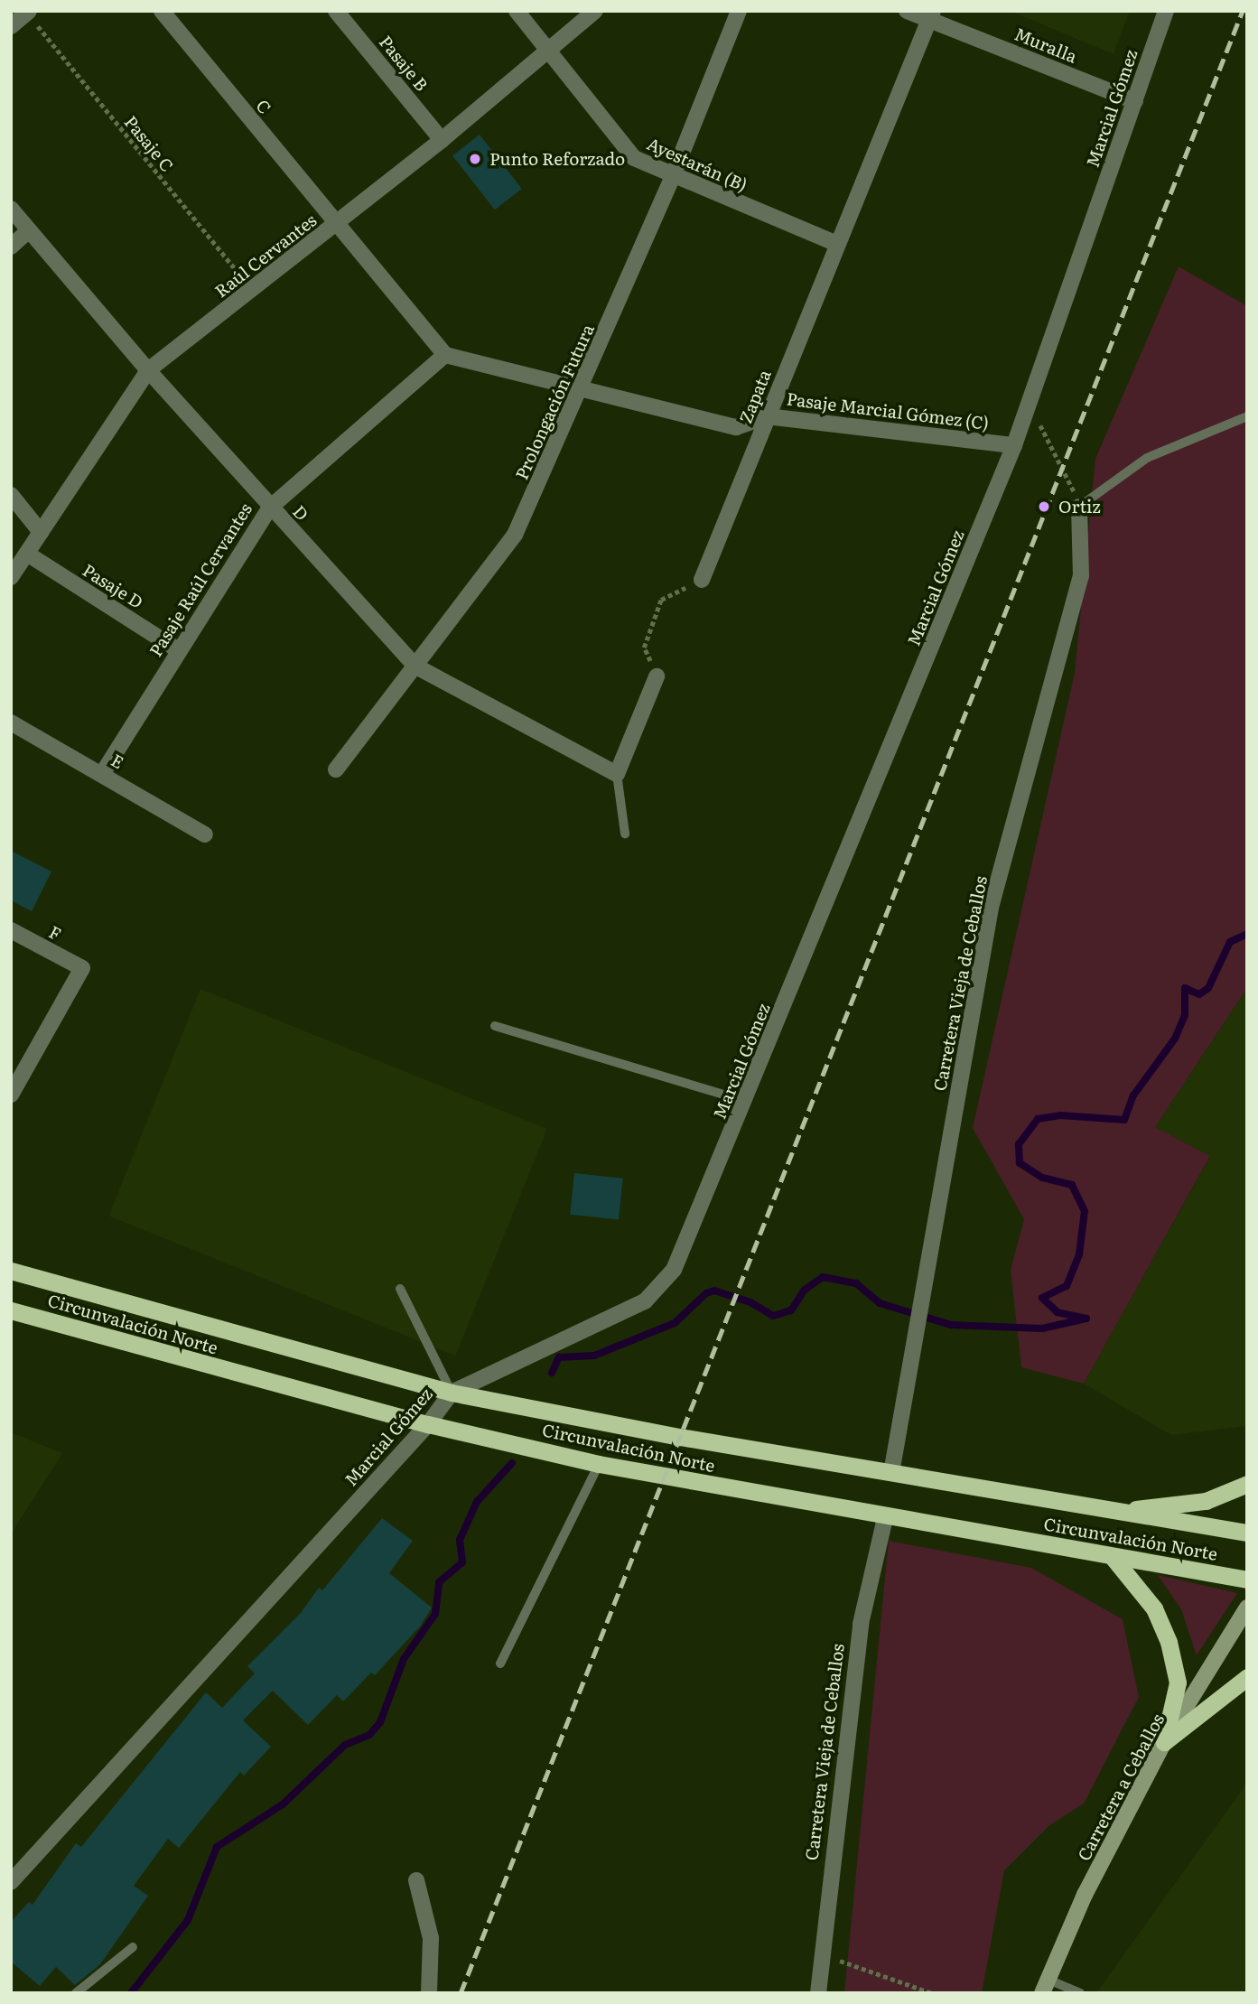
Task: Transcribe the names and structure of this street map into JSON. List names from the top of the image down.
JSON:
{
  "streets": {
    "highway": ["Circunvalación Norte"],
    "main road": ["Carretera a Ceballos"],
    "street": [
      "Muralla",
      "Pasaje B",
      "C",
      "Marcial Gómez",
      "Ayestarán (B)",
      "Raúl Cervantes",
      "Zapata",
      "Prolongación Futura",
      "Pasaje Marcial Gómez (C)",
      "D",
      "Pasaje Raúl Cervantes",
      "Pasaje D",
      "E",
      "F",
      "Carretera Vieja de Ceballos"
    ],
    "path": ["Pasaje C"]
  },
  "crossings": [
    ["Muralla", "Marcial Gómez"],
    ["Muralla", "Zapata"],
    ["Pasaje B", "Raúl Cervantes"],
    ["C", "Raúl Cervantes"],
    ["Marcial Gómez", "Pasaje Marcial Gómez (C)"],
    ["Marcial Gómez", "Circunvalación Norte"],
    ["Pasaje C", "Raúl Cervantes"],
    ["Ayestarán (B)", "Raúl Cervantes"],
    ["Ayestarán (B)", "Zapata"],
    ["Ayestarán (B)", "Prolongación Futura"],
    ["Raúl Cervantes", "D"],
    ["Raúl Cervantes", "Pasaje D"],
    ["Zapata", "Pasaje Marcial Gómez (C)"],
    ["Prolongación Futura", "Pasaje Marcial Gómez (C)"],
    ["Prolongación Futura", "D"],
    ["Pasaje Marcial Gómez (C)", "Pasaje Raúl Cervantes"],
    ["D", "Pasaje Raúl Cervantes"],
    ["Pasaje Raúl Cervantes", "Pasaje D"],
    ["Pasaje Raúl Cervantes", "E"],
    ["Carretera Vieja de Ceballos", "Circunvalación Norte"]
  ],
  "places": ["Punto Reforzado", "Ortiz"]
}
